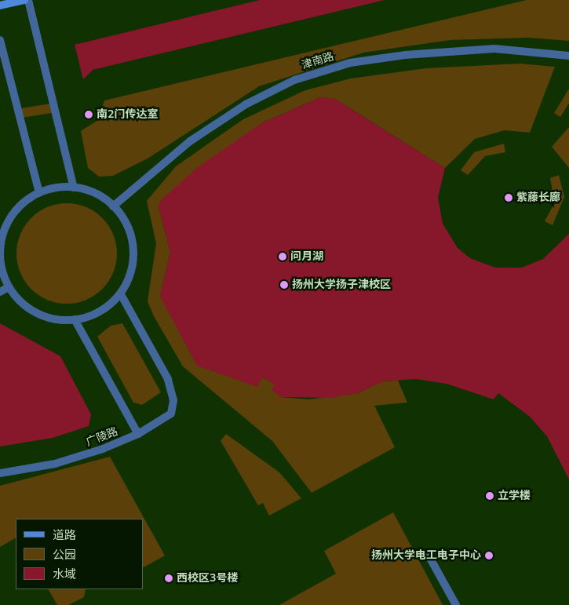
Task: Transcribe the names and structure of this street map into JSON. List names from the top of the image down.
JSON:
{
  "streets": {
    "lane": ["津南路", "广陵路"]
  },
  "crossings": [
    ["津南路", "广陵路"]
  ],
  "places": [
    "南2门传达室",
    "紫藤长廊",
    "问月湖",
    "扬州大学扬子津校区",
    "立学楼",
    "扬州大学电工电子中心",
    "西校区3号楼"
  ],
  "legend": ["道路", "公园", "水域"]
}
